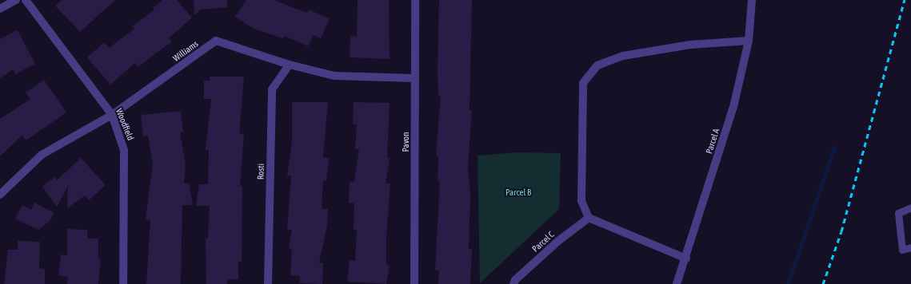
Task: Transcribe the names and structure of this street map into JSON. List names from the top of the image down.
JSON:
{
  "streets": {
    "street": [
      "Williams",
      "Woodfield",
      "Parcel A",
      "Pavon",
      "Rosti",
      "Parcel C"
    ]
  },
  "crossings": [
    ["Williams", "Woodfield"],
    ["Williams", "Pavon"],
    ["Williams", "Rosti"]
  ],
  "parks": ["Parcel B"]
}
